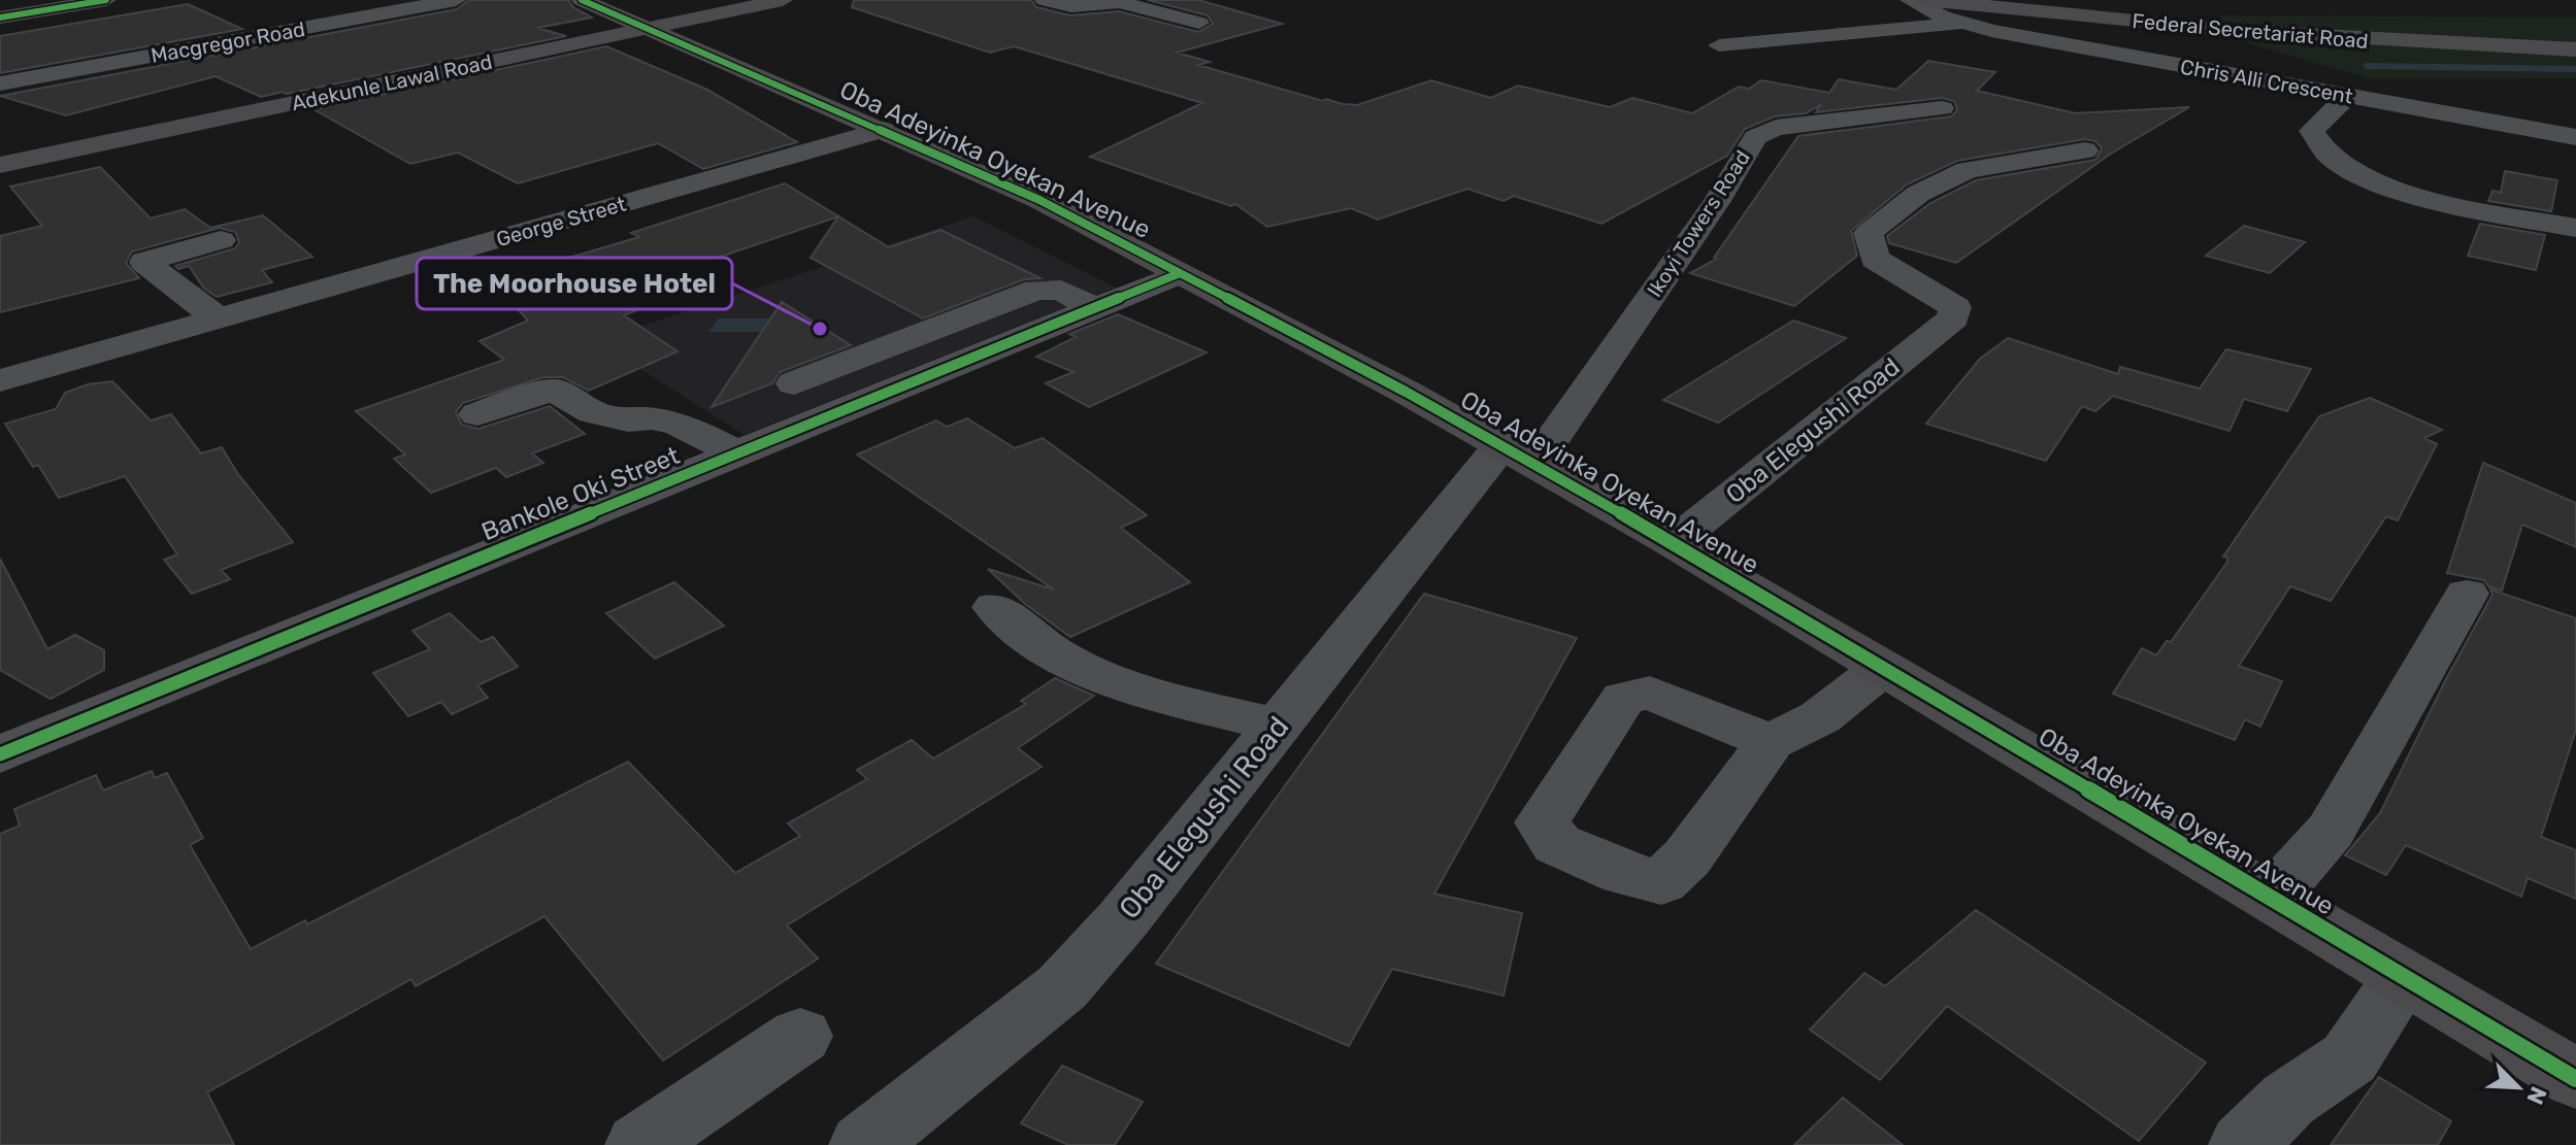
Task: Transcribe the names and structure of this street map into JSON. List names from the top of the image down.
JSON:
{
  "streets": {
    "main road": ["Federal Secretariat Road", "Adekunle Lawal Road", "Oba Adeyinka Oyekan Avenue"],
    "street": [
      "Macgregor Road",
      "Chris Alli Crescent",
      "George Street",
      "Ikoyi Towers Road",
      "Oba Elegushi Road",
      "Bankole Oki Street"
    ]
  },
  "crossings": [
    ["Adekunle Lawal Road", "Oba Adeyinka Oyekan Avenue"],
    ["Oba Adeyinka Oyekan Avenue", "George Street"],
    ["Oba Adeyinka Oyekan Avenue", "Ikoyi Towers Road"],
    ["Oba Adeyinka Oyekan Avenue", "Oba Elegushi Road"],
    ["Oba Adeyinka Oyekan Avenue", "Bankole Oki Street"],
    ["Ikoyi Towers Road", "Oba Elegushi Road"]
  ],
  "places": ["The Moorhouse Hotel"],
  "north": "bottom right"
}
